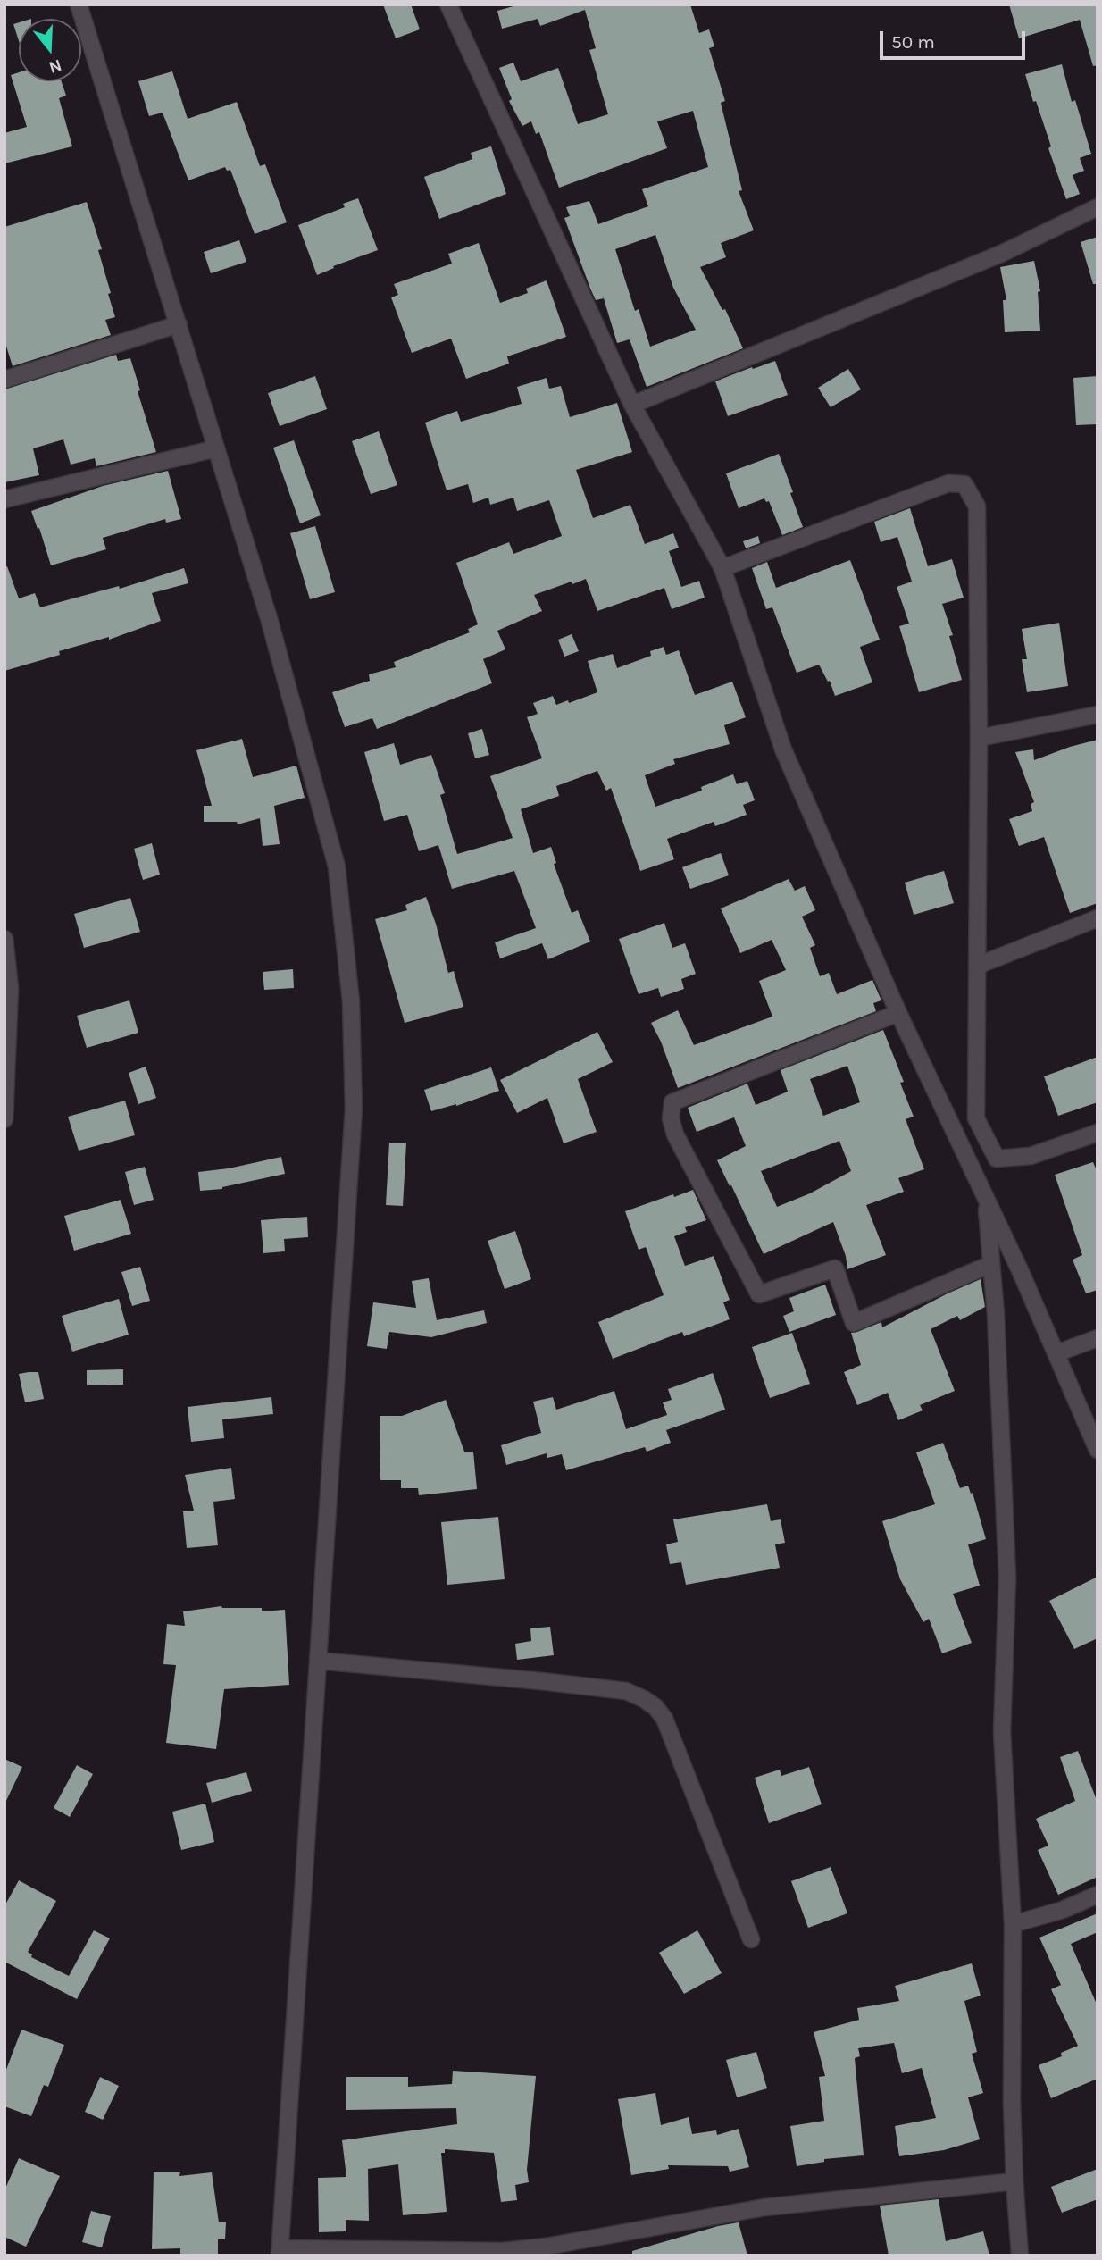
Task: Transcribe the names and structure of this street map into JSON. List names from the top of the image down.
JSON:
{
  "scale_bar": "50 m",
  "north": "bottom"
}
